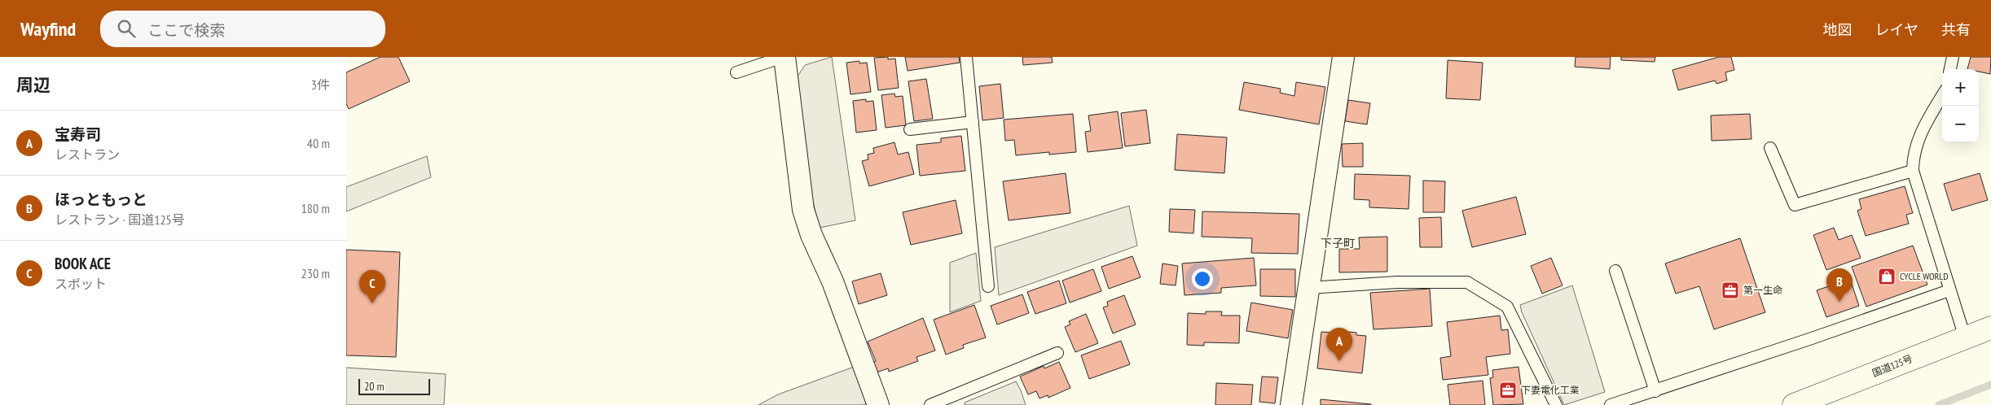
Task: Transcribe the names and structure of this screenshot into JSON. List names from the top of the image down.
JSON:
{
  "streets": {
    "highway": ["国道125号"]
  },
  "districts": ["下子町"],
  "places": {
    "shop": ["CYCLE WORLD"],
    "office": ["第一生命", "下妻電化工業"]
  },
  "scale_bar": "20 m",
  "page": {
    "header": "Wayfind",
    "search": "ここで検索",
    "nav": ["地図", "レイヤ", "共有"],
    "heading": ["周辺", "3件"],
    "map_buttons": ["+", "−"],
    "list": [
      {
        "mark": "A",
        "name": "宝寿司",
        "note": "レストラン",
        "value": "40 m"
      },
      {
        "mark": "B",
        "name": "ほっともっと",
        "note": "レストラン · 国道125号",
        "value": "180 m"
      },
      {
        "mark": "C",
        "name": "BOOK ACE",
        "note": "スポット",
        "value": "230 m"
      }
    ],
    "pins": ["B", "C", "A"],
    "scale": "20 m"
  }
}
